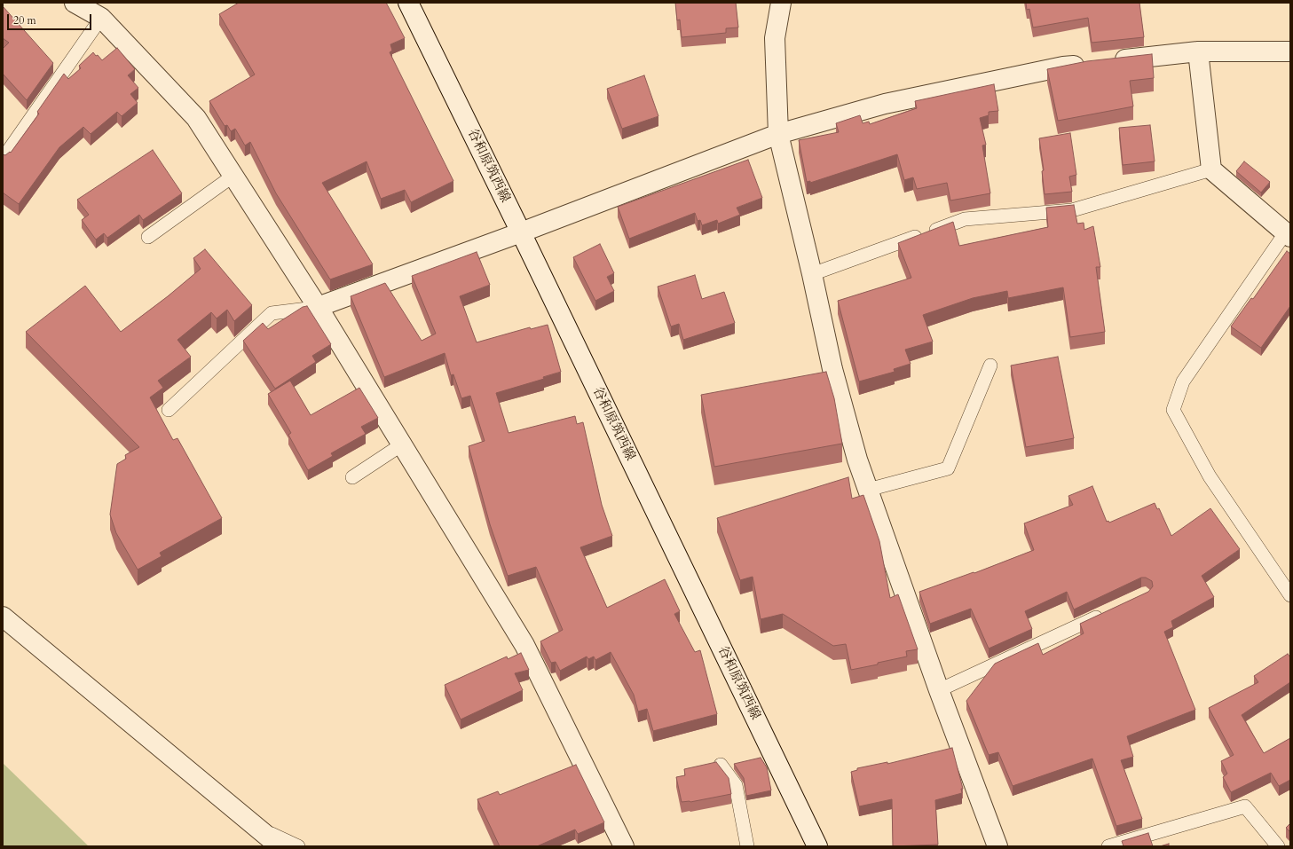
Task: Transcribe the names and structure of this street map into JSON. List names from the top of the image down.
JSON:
{
  "streets": {
    "street": ["谷和原筑西線"]
  },
  "scale_bar": "20 m"
}
